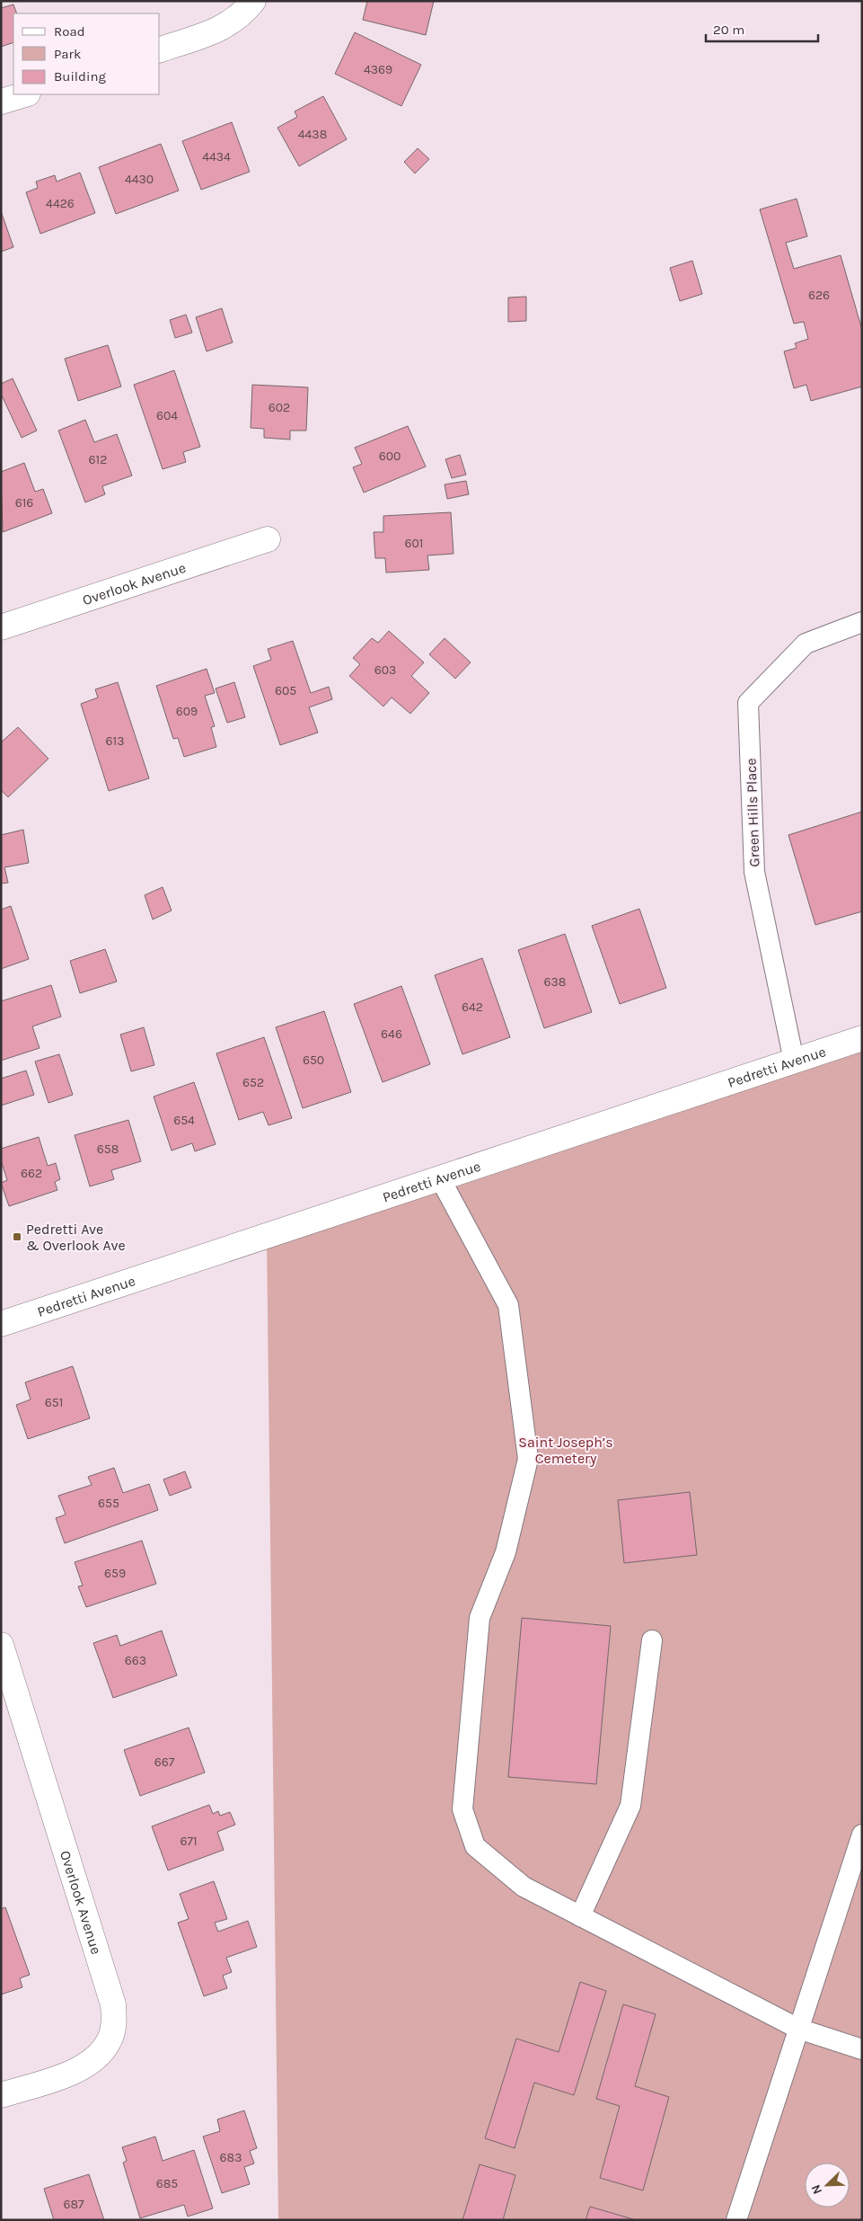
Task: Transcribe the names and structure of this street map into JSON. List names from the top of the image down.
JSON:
{
  "streets": {
    "street": ["Overlook Avenue", "Pedretti Avenue"],
    "lane": ["Green Hills Place"]
  },
  "crossings": [
    ["Green Hills Place", "Pedretti Avenue"]
  ],
  "parks": ["Saint Joseph’s Cemetery"],
  "places": {
    "transit": ["Pedretti Ave & Overlook Ave"]
  },
  "house_numbers": [
    "4369",
    "4438",
    "4434",
    "4430",
    "4426",
    "626",
    "602",
    "604",
    "600",
    "612",
    "616",
    "601",
    "603",
    "605",
    "609",
    "613",
    "638",
    "642",
    "646",
    "650",
    "652",
    "654",
    "658",
    "662",
    "651",
    "655",
    "659",
    "663",
    "667",
    "671",
    "683",
    "685",
    "687"
  ],
  "legend": ["Road", "Park", "Building"],
  "scale_bar": "20 m",
  "north": "bottom left"
}
